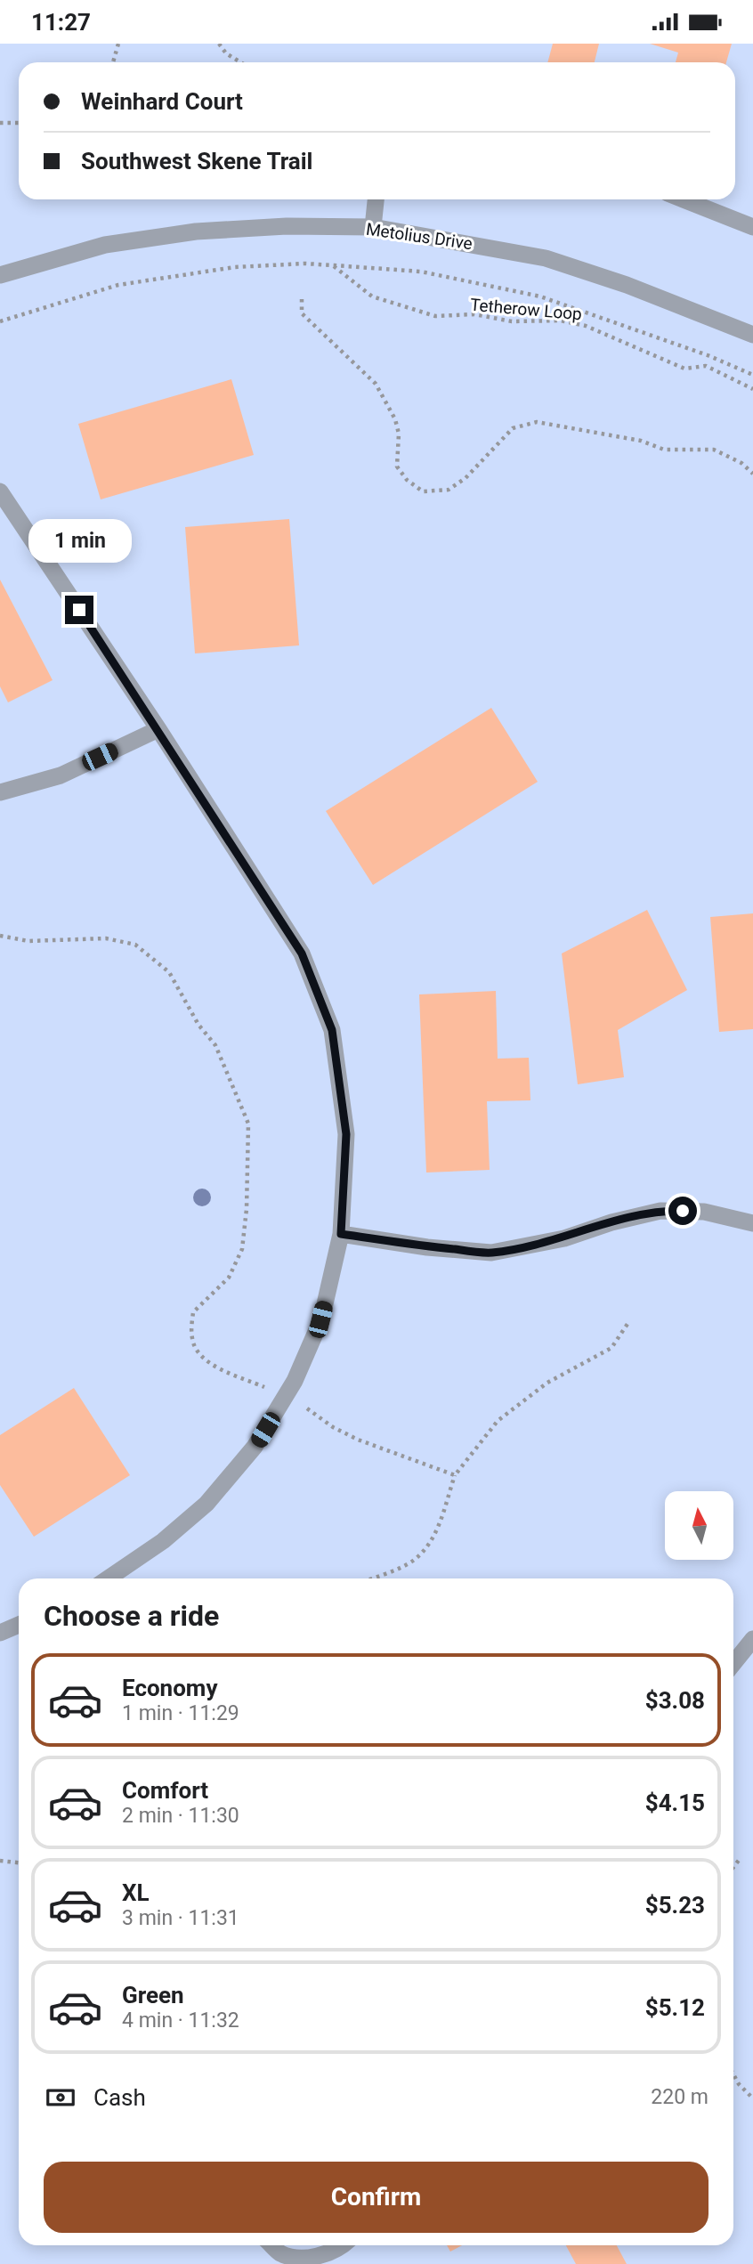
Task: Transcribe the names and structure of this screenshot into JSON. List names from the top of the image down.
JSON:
{
  "streets": {
    "street": ["Metolius Drive"],
    "path": ["Tetherow Loop"]
  },
  "north": "top",
  "page": {
    "status": "11:27",
    "banner": ["Weinhard Court", "Southwest Skene Trail"],
    "bubble": "1 min",
    "heading": "Choose a ride",
    "list": [
      {
        "name": "Economy",
        "note": "1 min · 11:29",
        "value": "$3.08"
      },
      {
        "name": "Comfort",
        "note": "2 min · 11:30",
        "value": "$4.15"
      },
      {
        "name": "XL",
        "note": "3 min · 11:31",
        "value": "$5.23"
      },
      {
        "name": "Green",
        "note": "4 min · 11:32",
        "value": "$5.12"
      }
    ],
    "pay": ["Cash", "220 m"],
    "buttons": "Confirm"
  }
}
